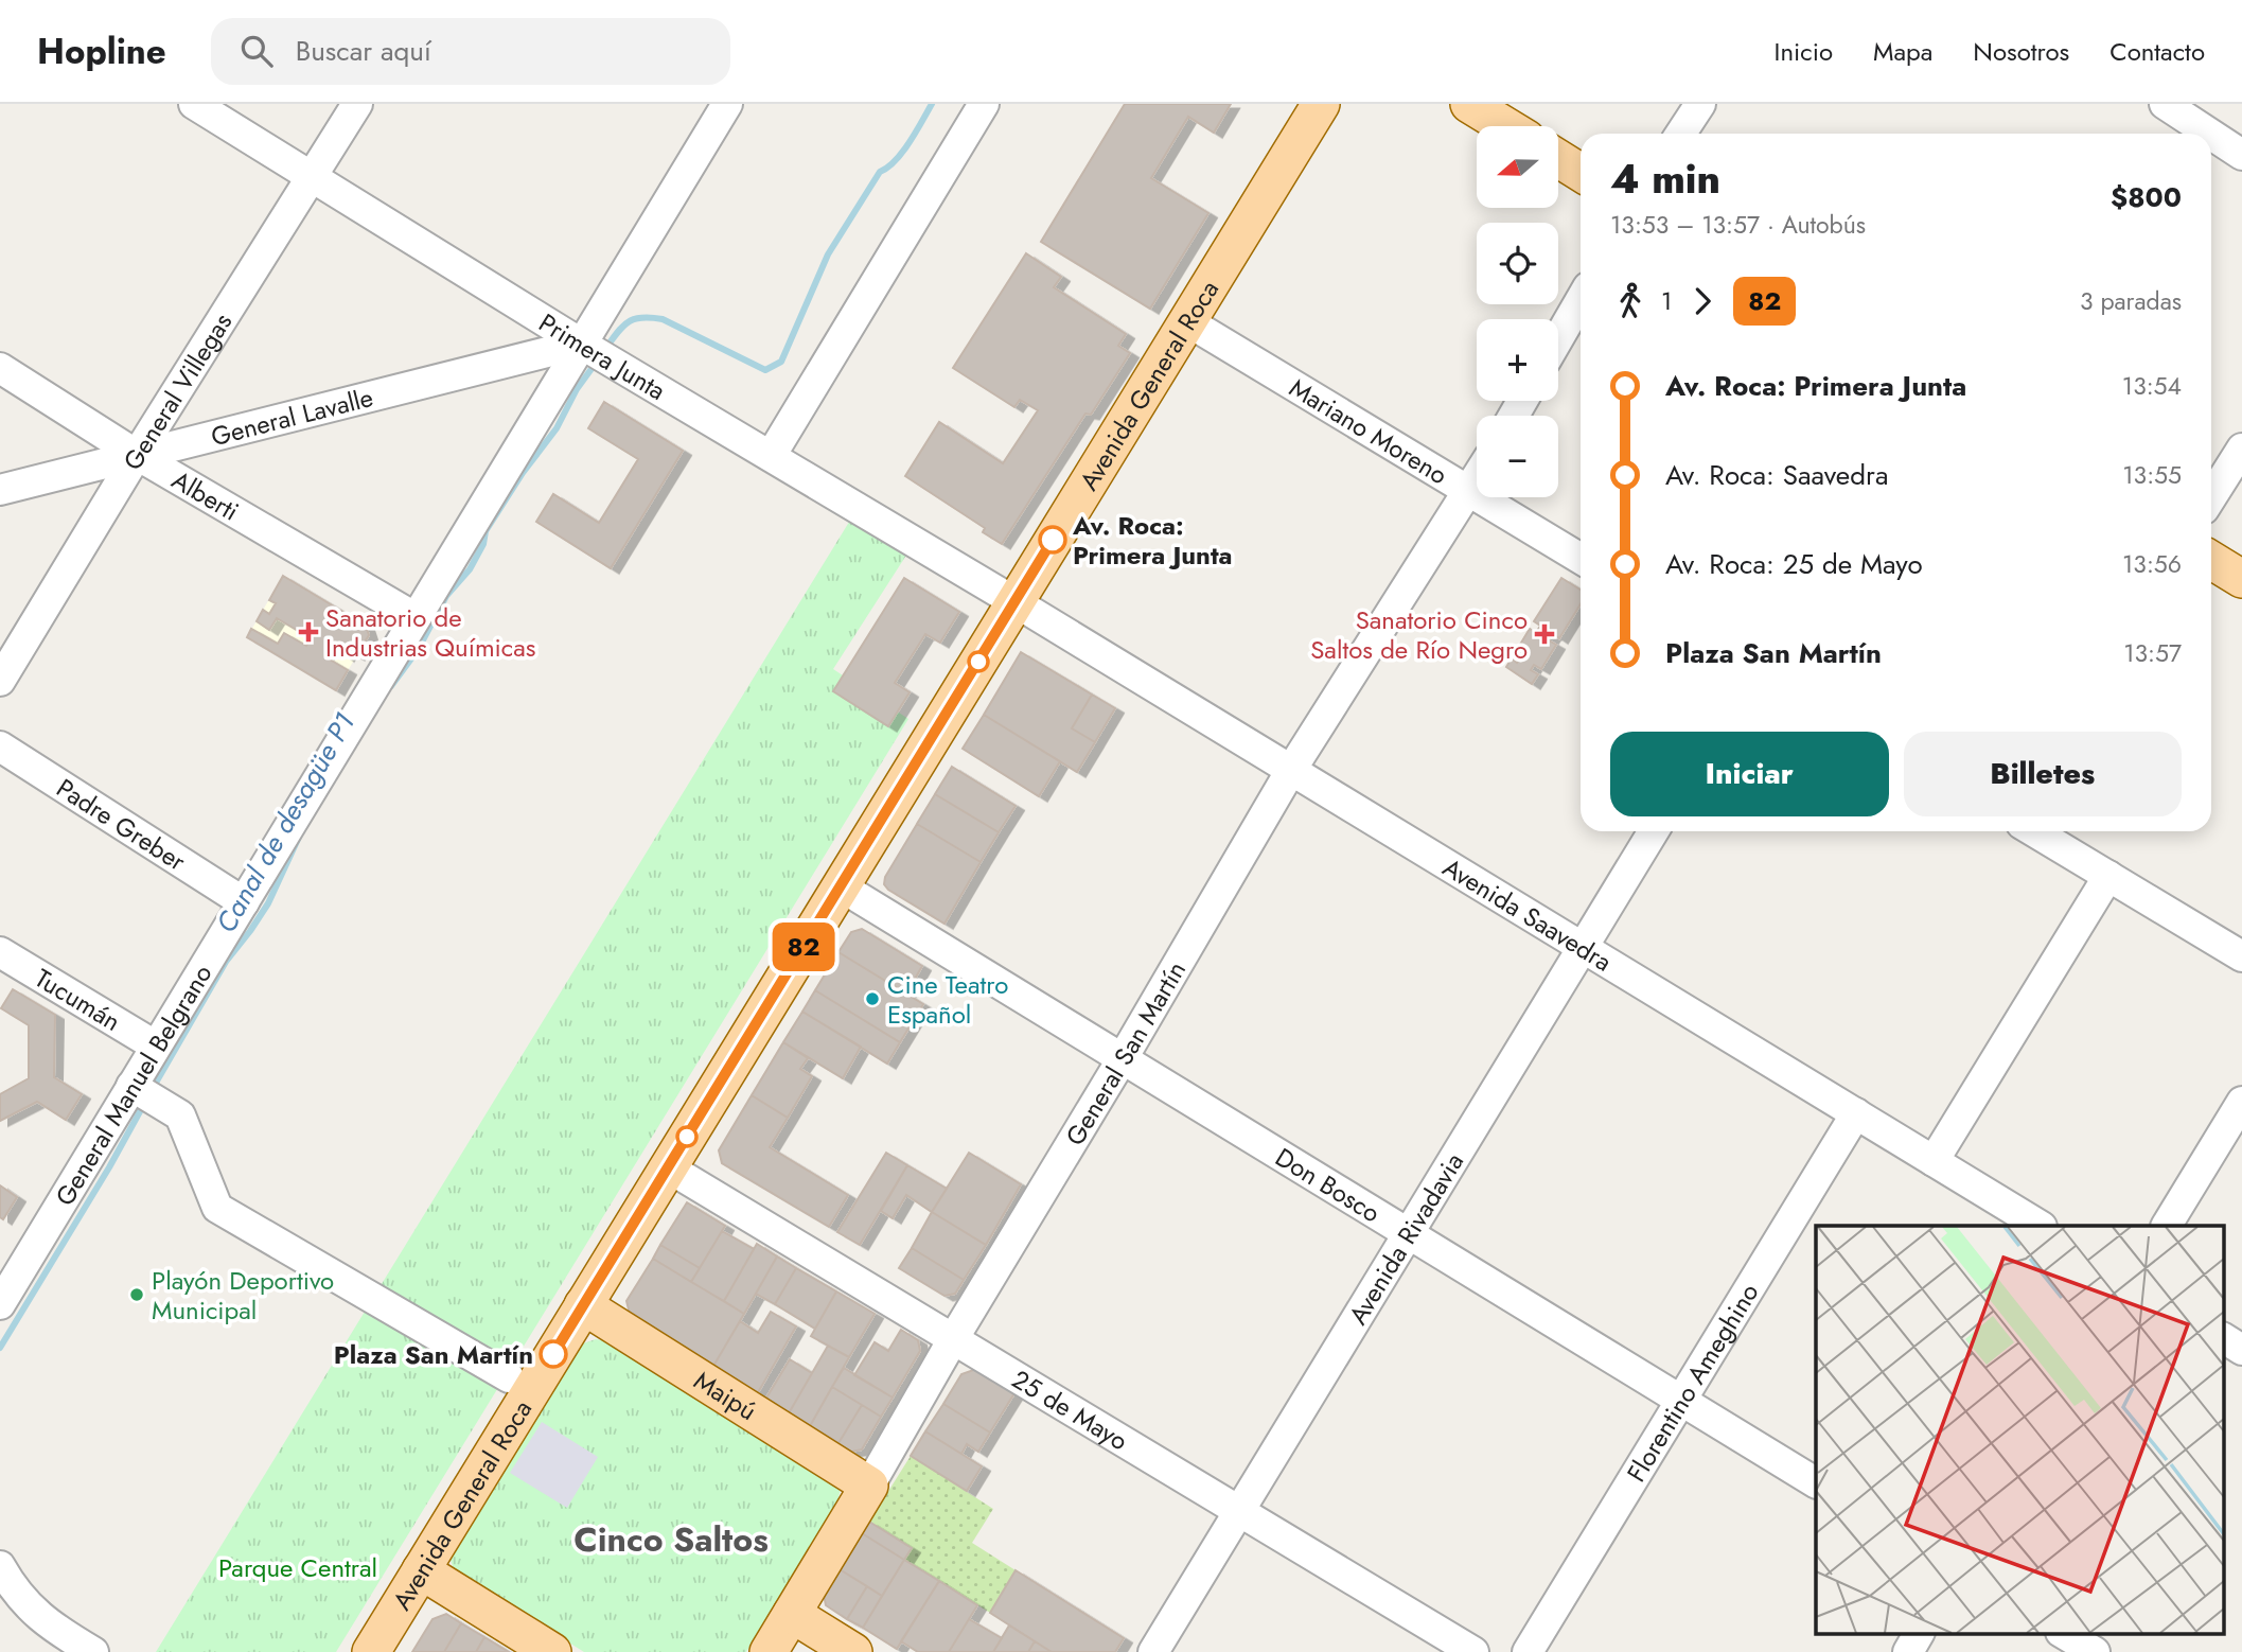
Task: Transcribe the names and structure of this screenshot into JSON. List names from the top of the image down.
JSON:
{
  "streets": {
    "main road": ["Avenida General Roca", "General San Martín", "Maipú"],
    "street": [
      "Primera Junta",
      "General Villegas",
      "General Lavalle",
      "Mariano Moreno",
      "Alberti",
      "Padre Greber",
      "Avenida Saavedra",
      "Tucumán",
      "General Manuel Belgrano",
      "Don Bosco",
      "Avenida Rivadavia",
      "Florentino Ameghino",
      "25 de Mayo"
    ]
  },
  "crossings": [
    ["Primera Junta", "Avenida General Roca"],
    ["Primera Junta", "General Villegas"],
    ["Primera Junta", "General Lavalle"],
    ["Primera Junta", "Avenida Saavedra"],
    ["Primera Junta", "General Manuel Belgrano"],
    ["Avenida General Roca", "Mariano Moreno"],
    ["Avenida General Roca", "Avenida Saavedra"],
    ["Avenida General Roca", "Don Bosco"],
    ["Avenida General Roca", "Maipú"],
    ["Avenida General Roca", "25 de Mayo"],
    ["General Villegas", "General Lavalle"],
    ["General Villegas", "Alberti"],
    ["General Lavalle", "Alberti"],
    ["General Lavalle", "General Manuel Belgrano"],
    ["Mariano Moreno", "General San Martín"],
    ["Alberti", "General Manuel Belgrano"],
    ["Padre Greber", "General Manuel Belgrano"],
    ["Avenida Saavedra", "General San Martín"],
    ["Avenida Saavedra", "Avenida Rivadavia"],
    ["Avenida Saavedra", "Florentino Ameghino"],
    ["Tucumán", "General Manuel Belgrano"],
    ["General San Martín", "Don Bosco"],
    ["General San Martín", "Maipú"],
    ["General San Martín", "25 de Mayo"],
    ["Don Bosco", "Avenida Rivadavia"],
    ["Don Bosco", "Florentino Ameghino"],
    ["Avenida Rivadavia", "25 de Mayo"]
  ],
  "districts": ["Cinco Saltos"],
  "water": ["Canal de desagüe P1"],
  "parks": ["Parque Central"],
  "places": {
    "other": [
      "Av. Roca: Primera Junta",
      "Cine Teatro Español",
      "Playón Deportivo Municipal",
      "Plaza San Martín"
    ],
    "health": ["Sanatorio de Industrias Químicas", "Sanatorio Cinco Saltos de Río Negro"]
  },
  "lines": ["bus line 82"],
  "north": "left",
  "page": {
    "header": "Hopline",
    "search": "Buscar aquí",
    "nav": [
      "Inicio",
      "Mapa",
      "Nosotros",
      "Contacto"
    ],
    "on_map": "82",
    "map_buttons": ["+", "−"],
    "heading": ["4 min", "13:53 – 13:57 · Autobús", "$800"],
    "legs": ["1", "82", "3 paradas"],
    "list": [
      {
        "name": "Av. Roca: Primera Junta",
        "value": "13:54"
      },
      {
        "name": "Av. Roca: Saavedra",
        "value": "13:55"
      },
      {
        "name": "Av. Roca: 25 de Mayo",
        "value": "13:56"
      },
      {
        "name": "Plaza San Martín",
        "value": "13:57"
      }
    ],
    "buttons": ["Iniciar", "Billetes"]
  }
}
